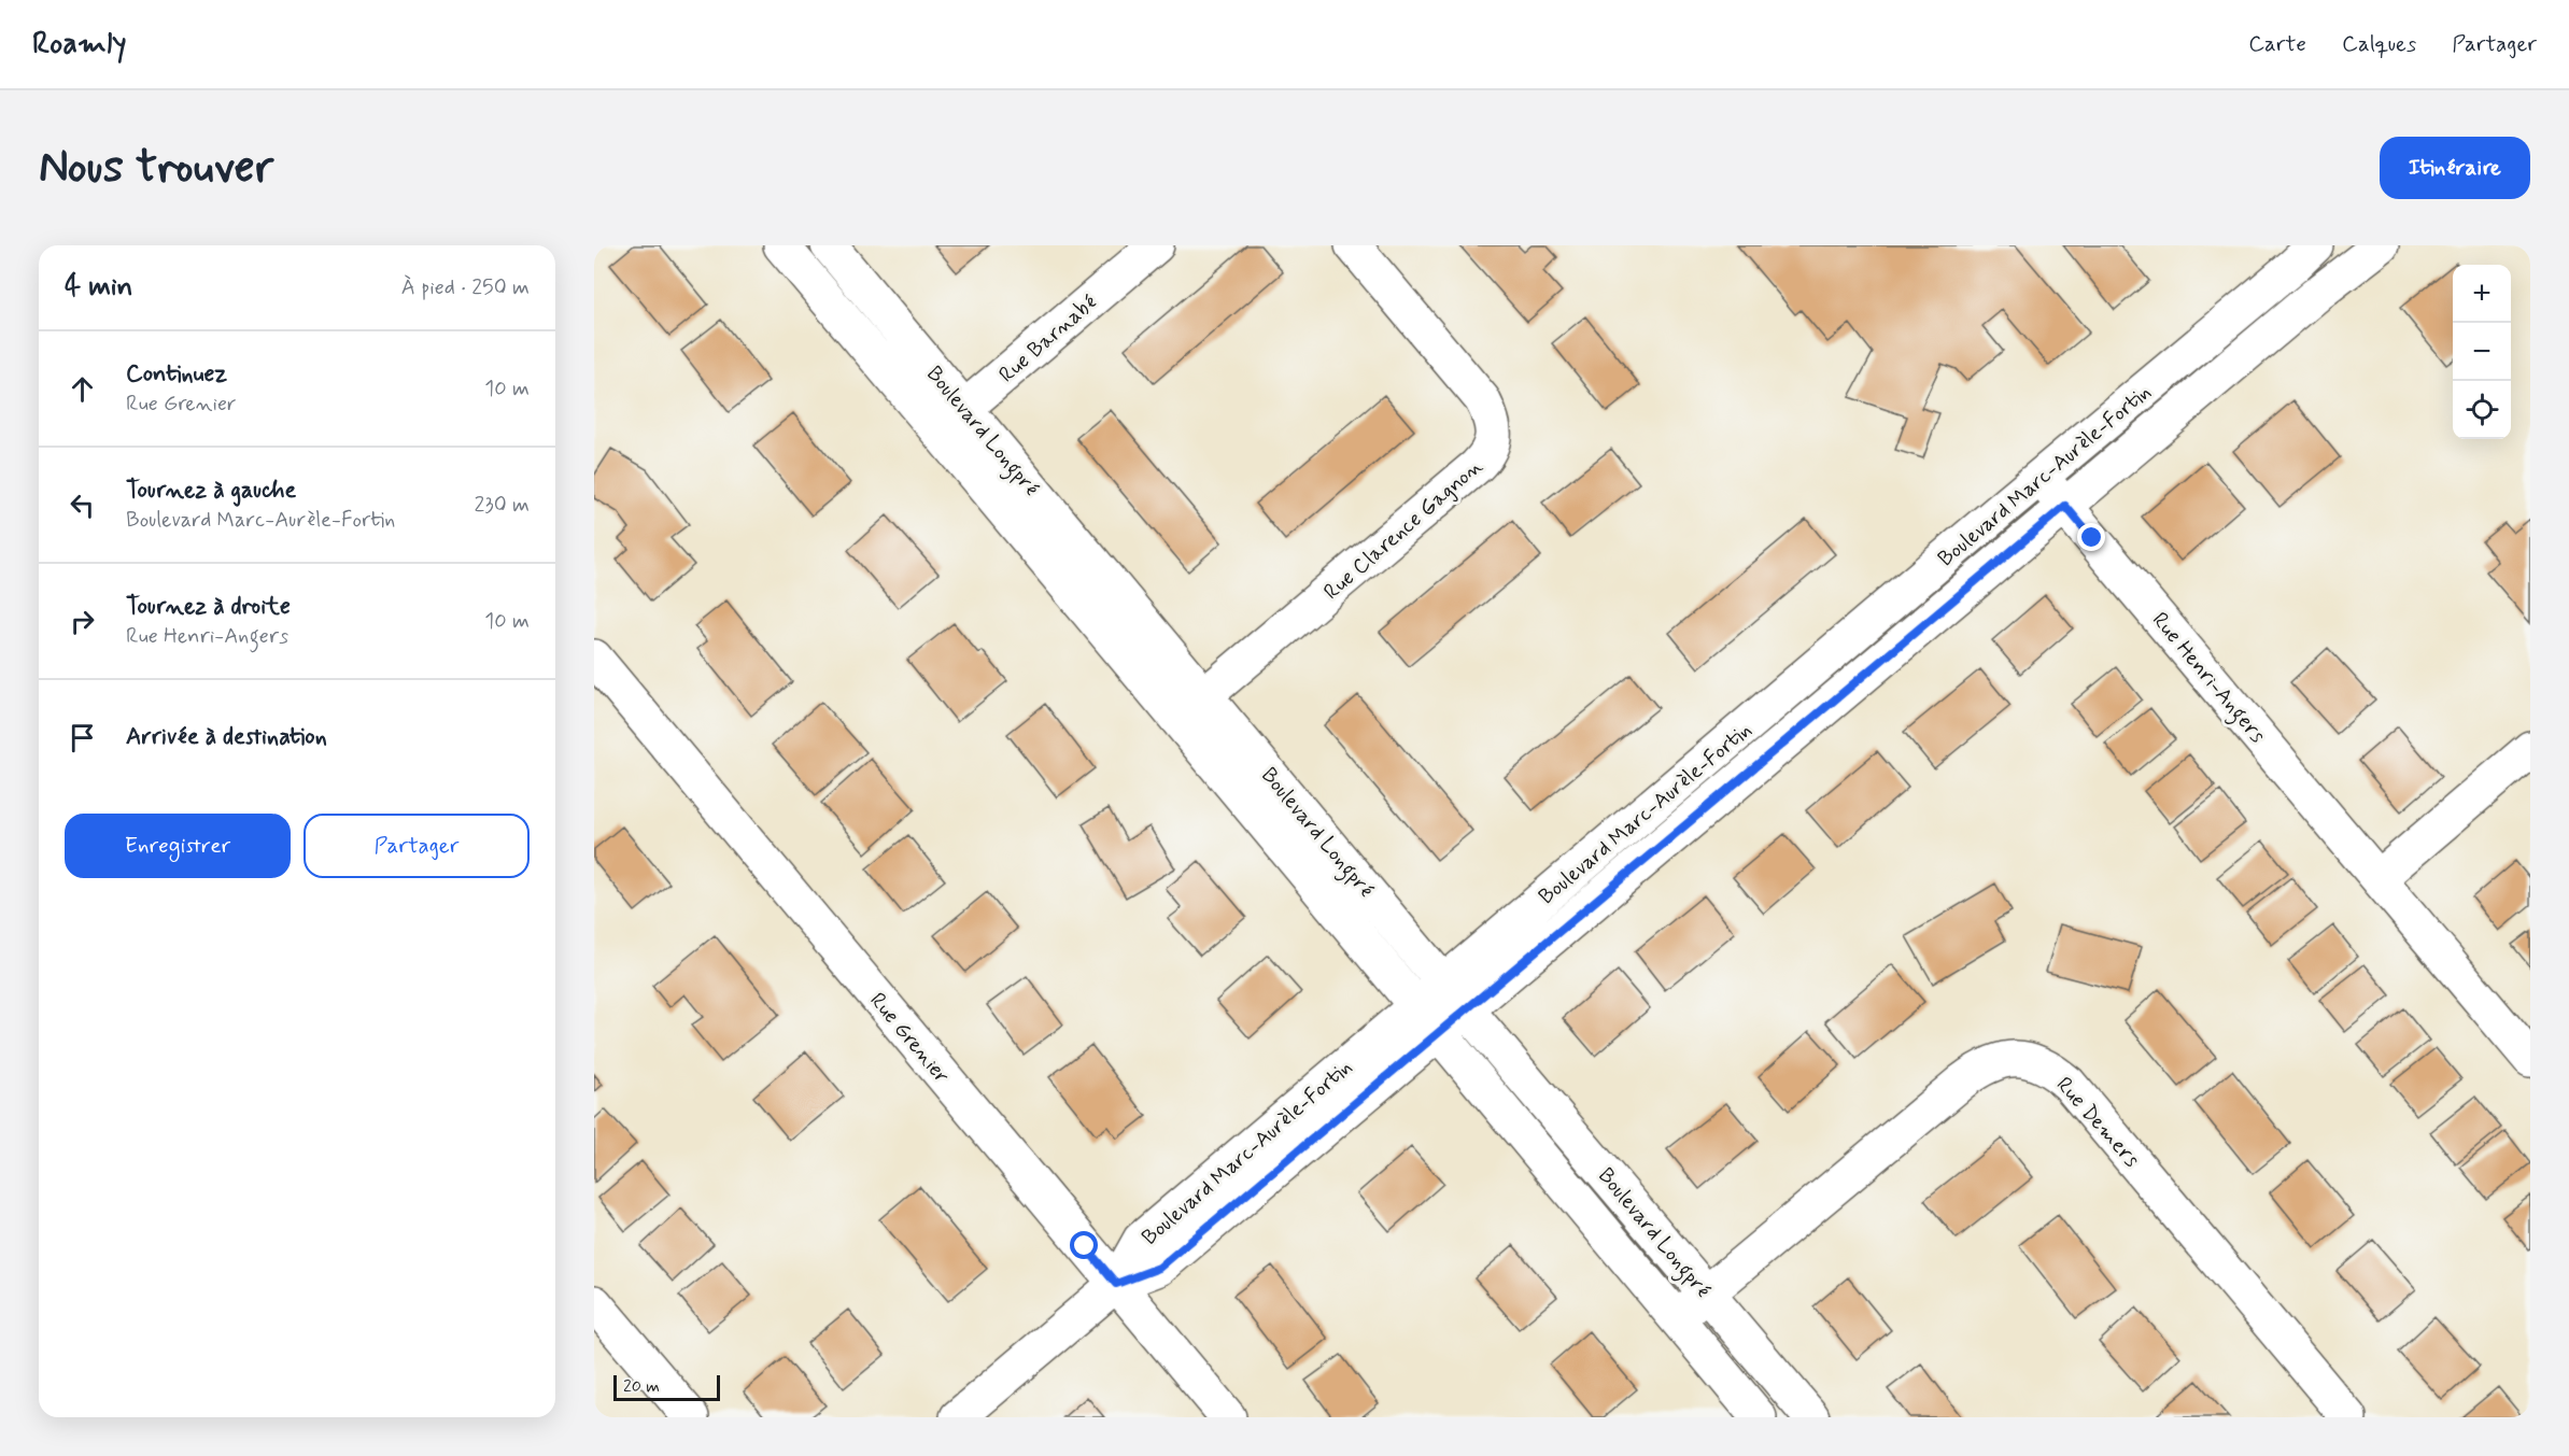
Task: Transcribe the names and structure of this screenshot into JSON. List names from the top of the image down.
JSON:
{
  "streets": {
    "street": [
      "Rue Barnabé",
      "Boulevard Longpré",
      "Boulevard Marc-Aurèle-Fortin",
      "Rue Clarence Gagnon",
      "Rue Henri-Angers",
      "Rue Grenier",
      "Rue Demers"
    ]
  },
  "crossings": [
    ["Rue Barnabé", "Boulevard Longpré"],
    ["Boulevard Longpré", "Boulevard Marc-Aurèle-Fortin"],
    ["Boulevard Longpré", "Rue Clarence Gagnon"],
    ["Boulevard Longpré", "Rue Demers"],
    ["Boulevard Marc-Aurèle-Fortin", "Rue Henri-Angers"],
    ["Boulevard Marc-Aurèle-Fortin", "Rue Grenier"]
  ],
  "scale_bar": "20 m",
  "page": {
    "header": "Roamly",
    "nav": ["Carte", "Calques", "Partager"],
    "buttons": [
      "Itinéraire",
      ["Enregistrer", "Partager"]
    ],
    "title": "Nous trouver",
    "heading": ["4 min", "À pied · 250 m"],
    "map_buttons": ["+", "−"],
    "list": [
      ["Continuez", "Rue Grenier", "10 m"],
      ["Tournez à gauche", "Boulevard Marc-Aurèle-Fortin", "230 m"],
      ["Tournez à droite", "Rue Henri-Angers", "10 m"],
      "Arrivée à destination"
    ],
    "scale": "20 m"
  }
}
